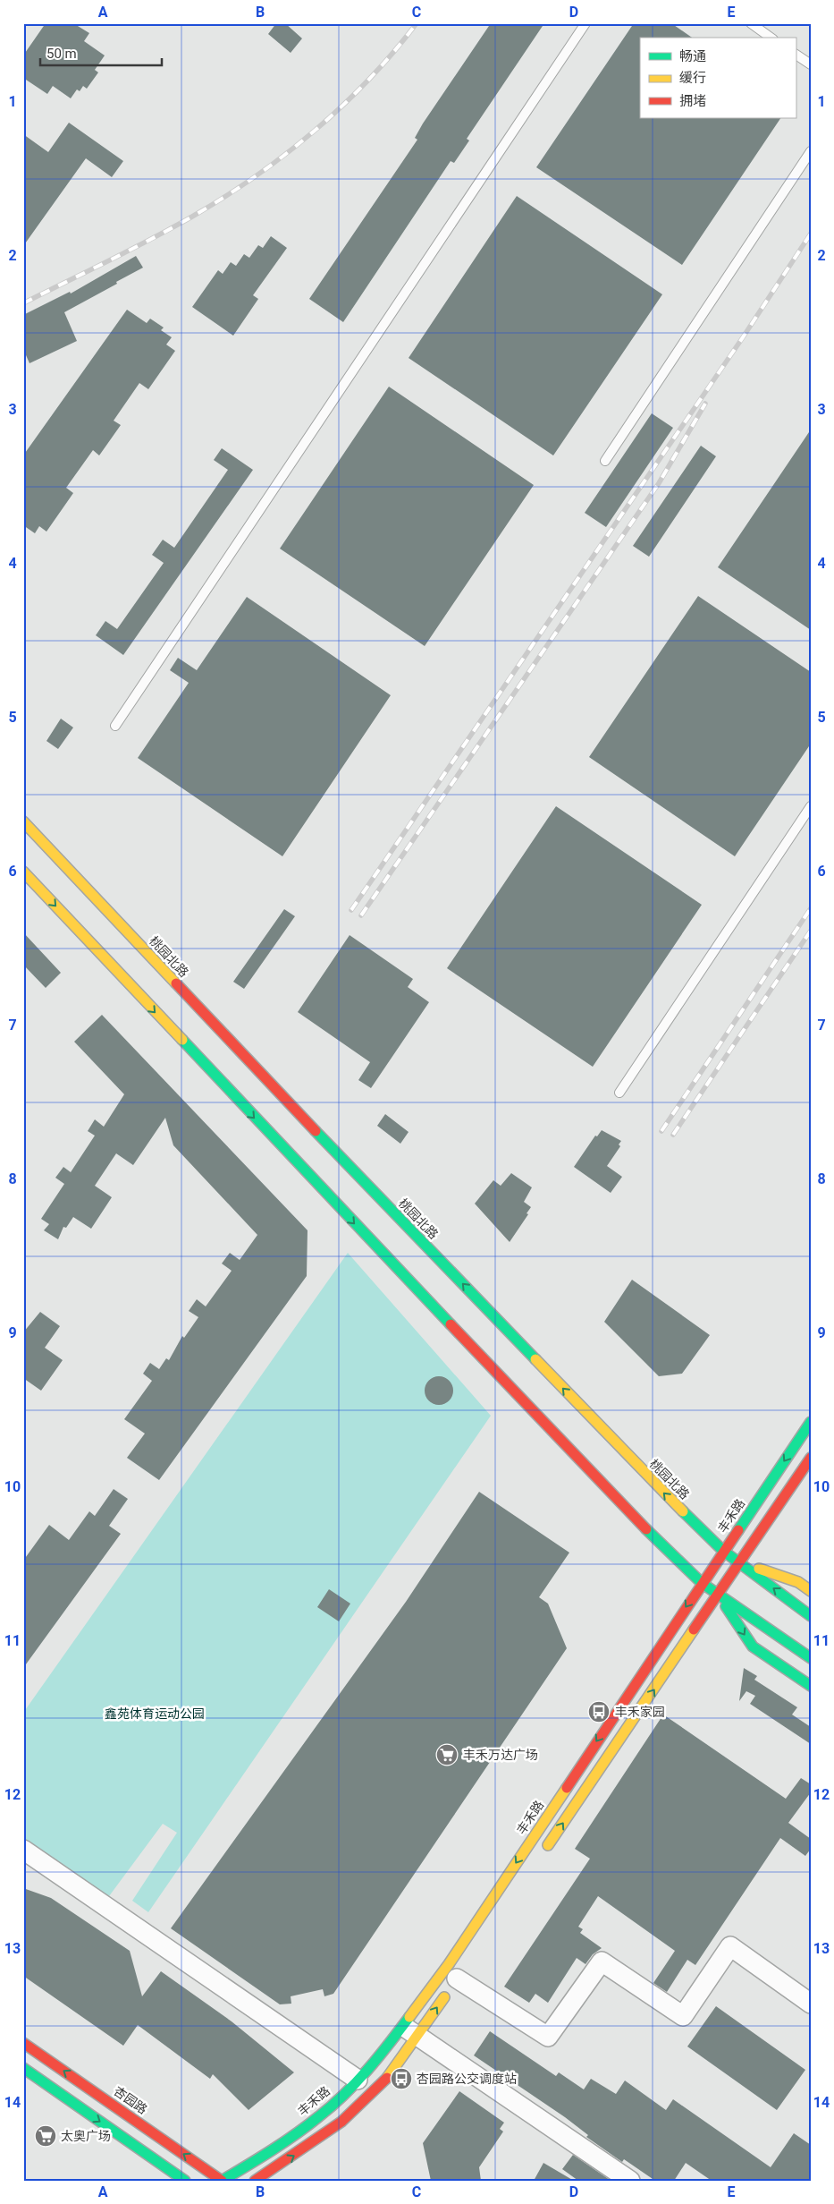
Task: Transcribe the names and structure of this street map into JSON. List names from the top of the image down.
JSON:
{
  "streets": {
    "main road": ["桃园北路", "丰禾路", "杏园路"]
  },
  "crossings": [
    ["桃园北路", "丰禾路"],
    ["丰禾路", "杏园路"]
  ],
  "parks": ["鑫苑体育运动公园"],
  "places": {
    "bus stop": ["丰禾家园", "杏园路公交调度站"],
    "supermarket": ["丰禾万达广场", "太奥广场"]
  },
  "legend": ["畅通", "缓行", "拥堵"],
  "scale_bar": "50 m",
  "grid": {
    "columns": [
      "A",
      "B",
      "C",
      "D",
      "E"
    ],
    "rows": [
      "1",
      "2",
      "3",
      "4",
      "5",
      "6",
      "7",
      "8",
      "9",
      "10",
      "11",
      "12",
      "13",
      "14"
    ]
  }
}
